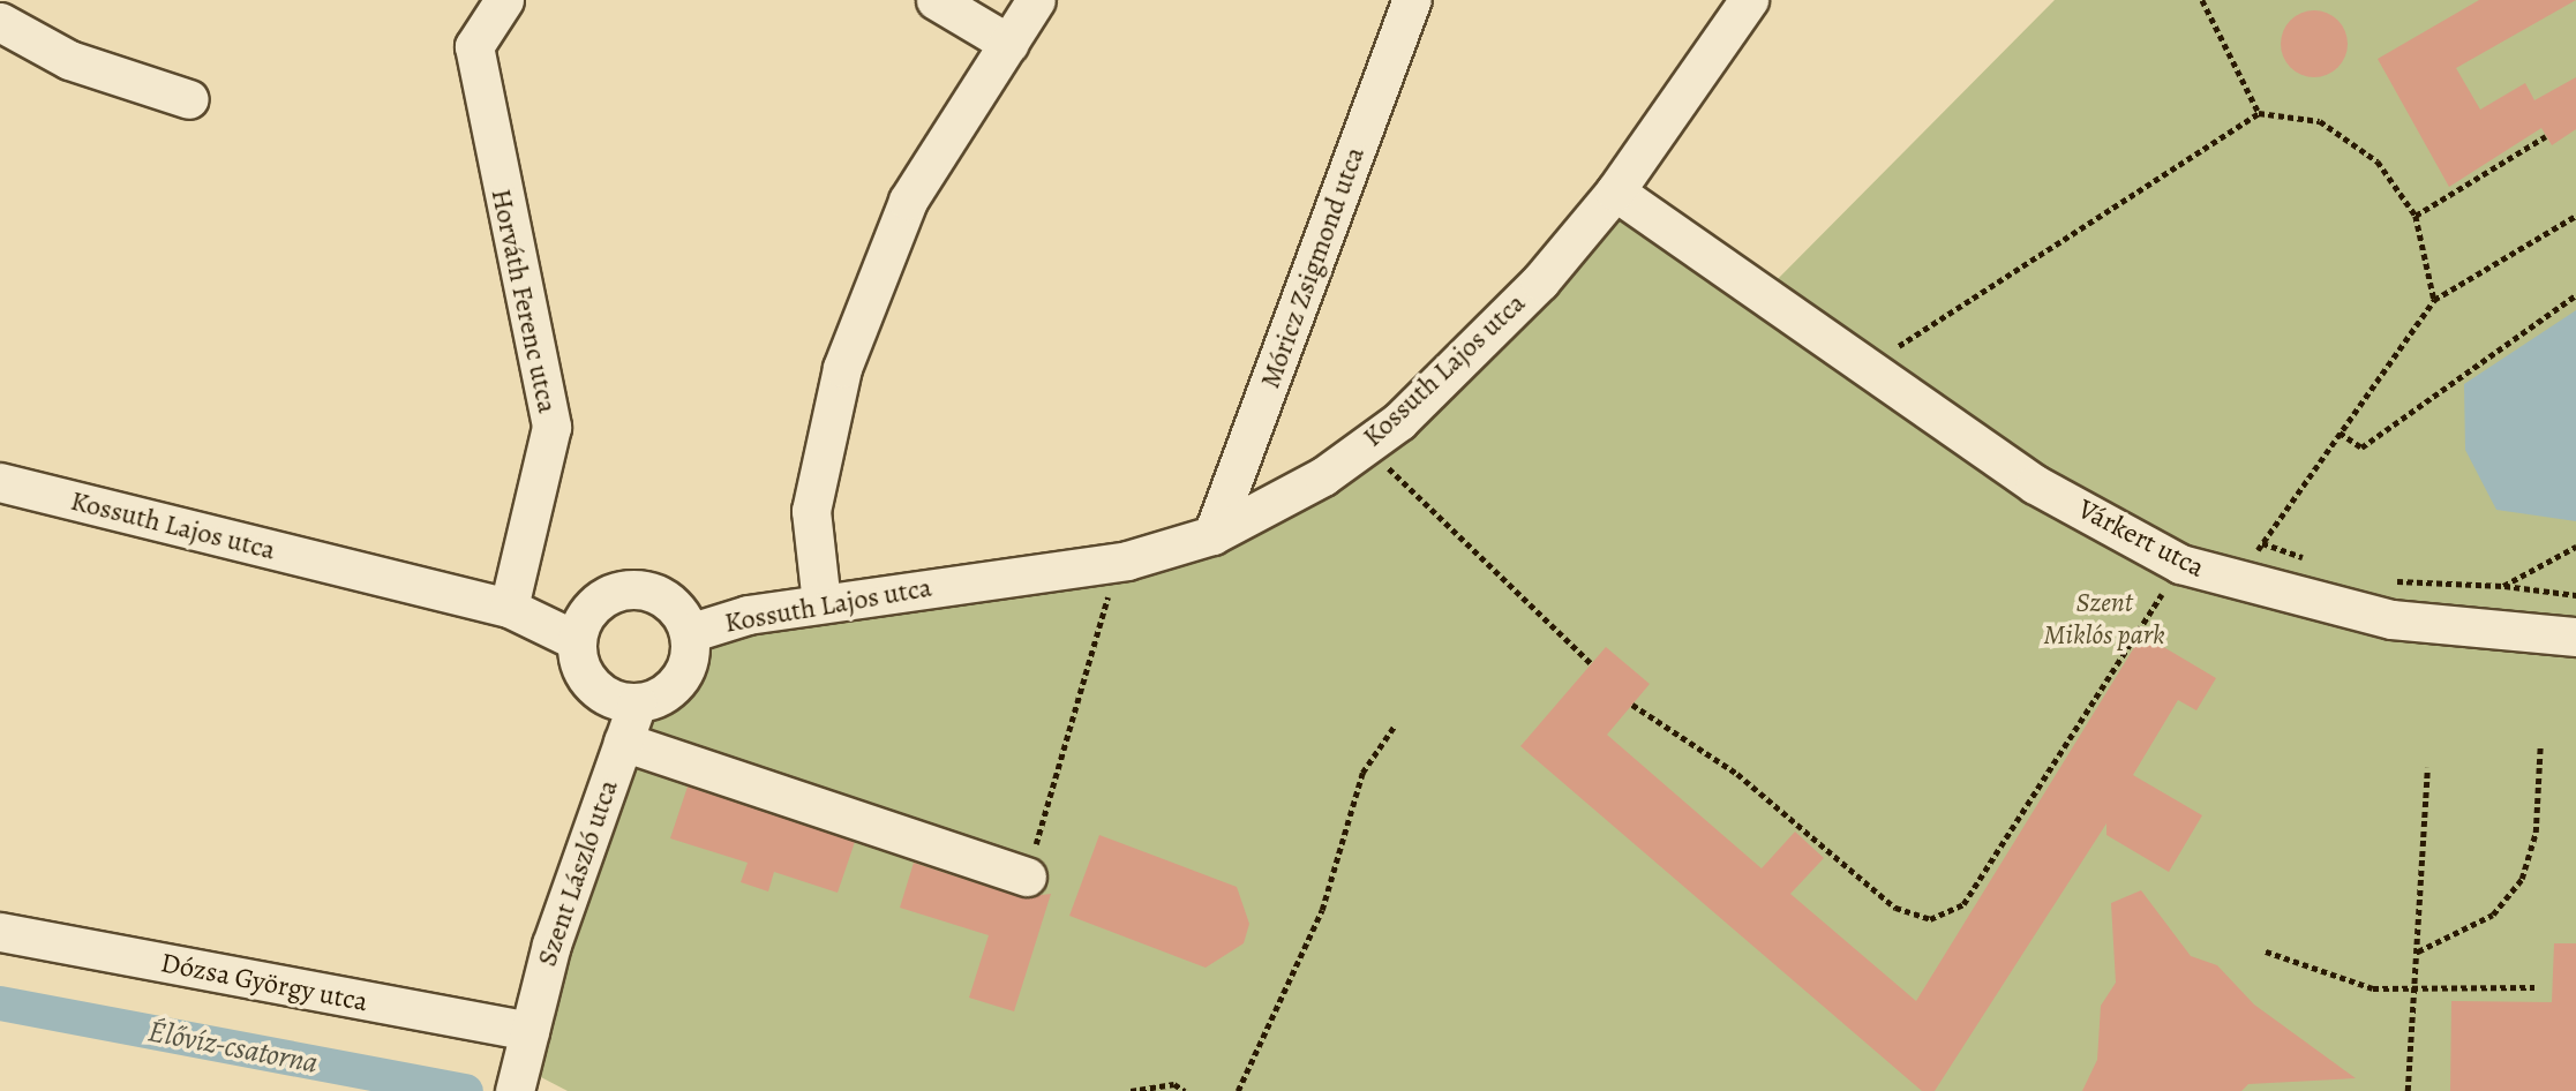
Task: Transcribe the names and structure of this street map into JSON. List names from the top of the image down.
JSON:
{
  "streets": {
    "street": [
      "Móricz Zsigmond utca",
      "Horváth Ferenc utca",
      "Kossuth Lajos utca",
      "Várkert utca",
      "Szent László utca",
      "Dózsa György utca"
    ]
  },
  "crossings": [
    ["Móricz Zsigmond utca", "Kossuth Lajos utca"],
    ["Horváth Ferenc utca", "Kossuth Lajos utca"],
    ["Kossuth Lajos utca", "Várkert utca"],
    ["Kossuth Lajos utca", "Szent László utca"],
    ["Szent László utca", "Dózsa György utca"]
  ],
  "water": ["Élővíz-csatorna"],
  "parks": ["Szent Miklós park"]
}
